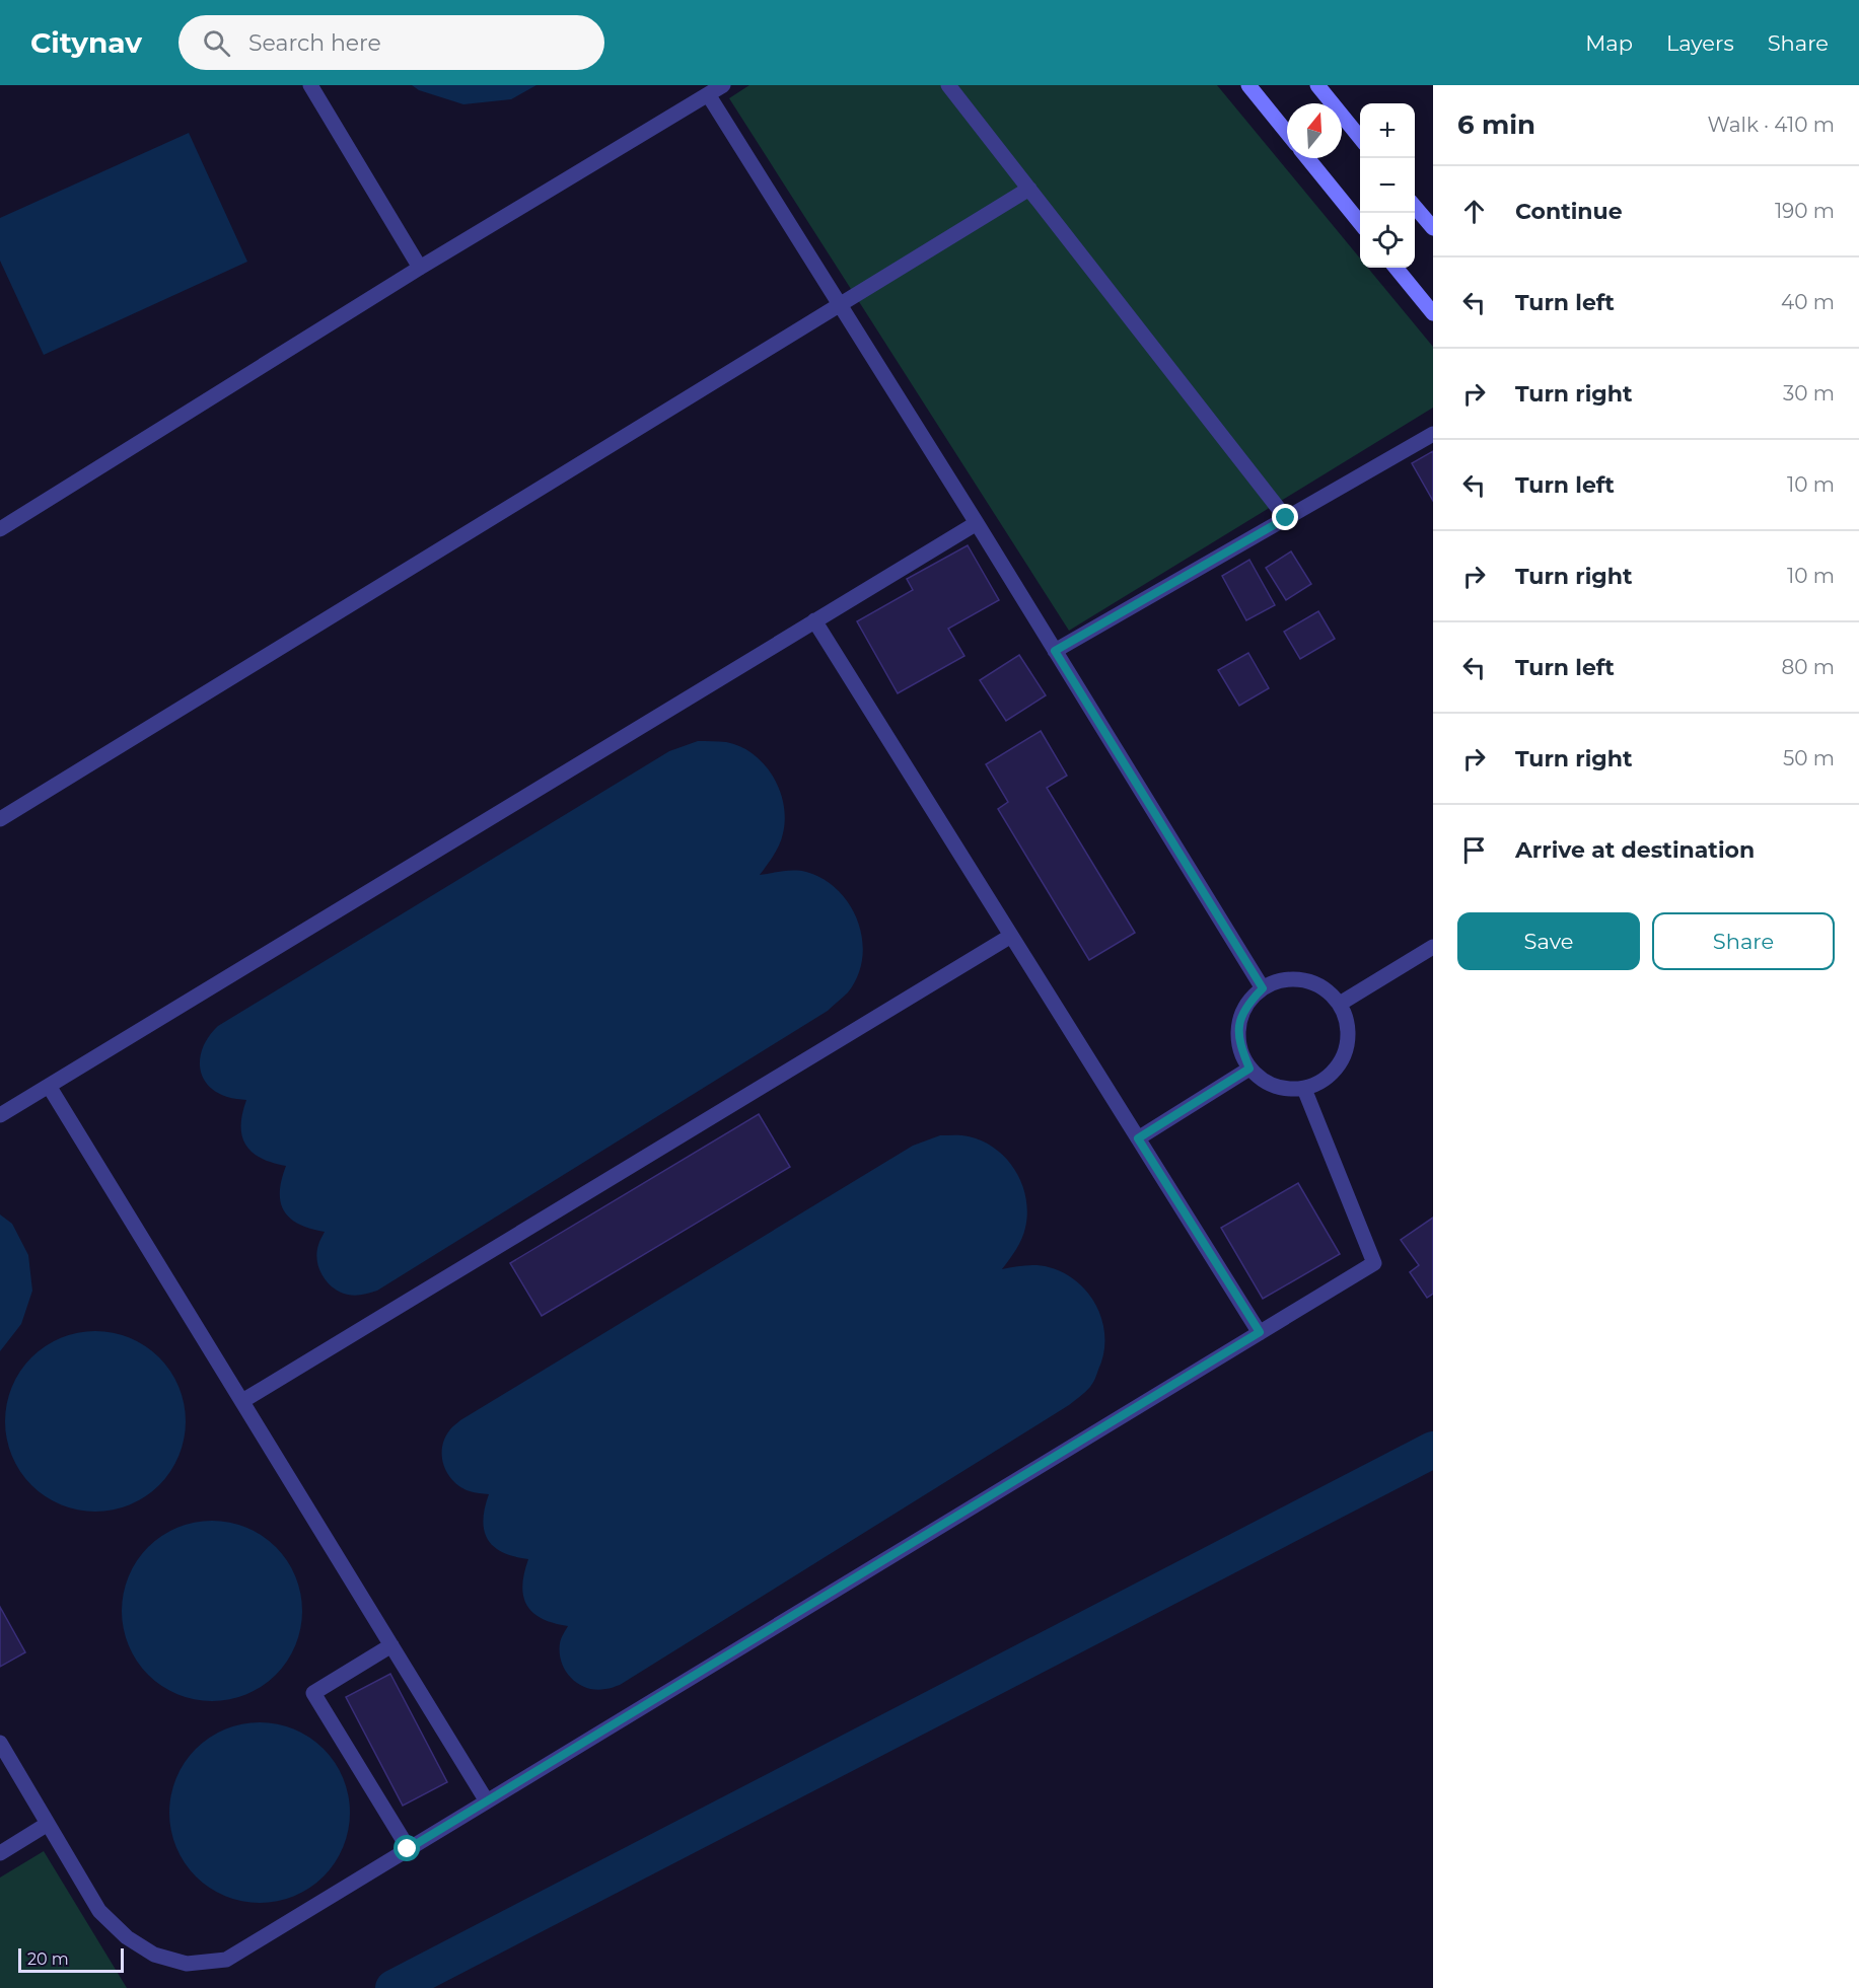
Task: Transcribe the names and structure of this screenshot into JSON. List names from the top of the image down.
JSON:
{
  "scale_bar": "20 m",
  "north": "top",
  "page": {
    "header": "Citynav",
    "search": "Search here",
    "nav": ["Map", "Layers", "Share"],
    "heading": ["6 min", "Walk · 410 m"],
    "map_buttons": ["+", "−"],
    "list": [
      ["Continue", "190 m"],
      ["Turn left", "40 m"],
      ["Turn right", "30 m"],
      ["Turn left", "10 m"],
      ["Turn right", "10 m"],
      ["Turn left", "80 m"],
      ["Turn right", "50 m"],
      "Arrive at destination"
    ],
    "buttons": ["Save", "Share"],
    "scale": "20 m"
  }
}
